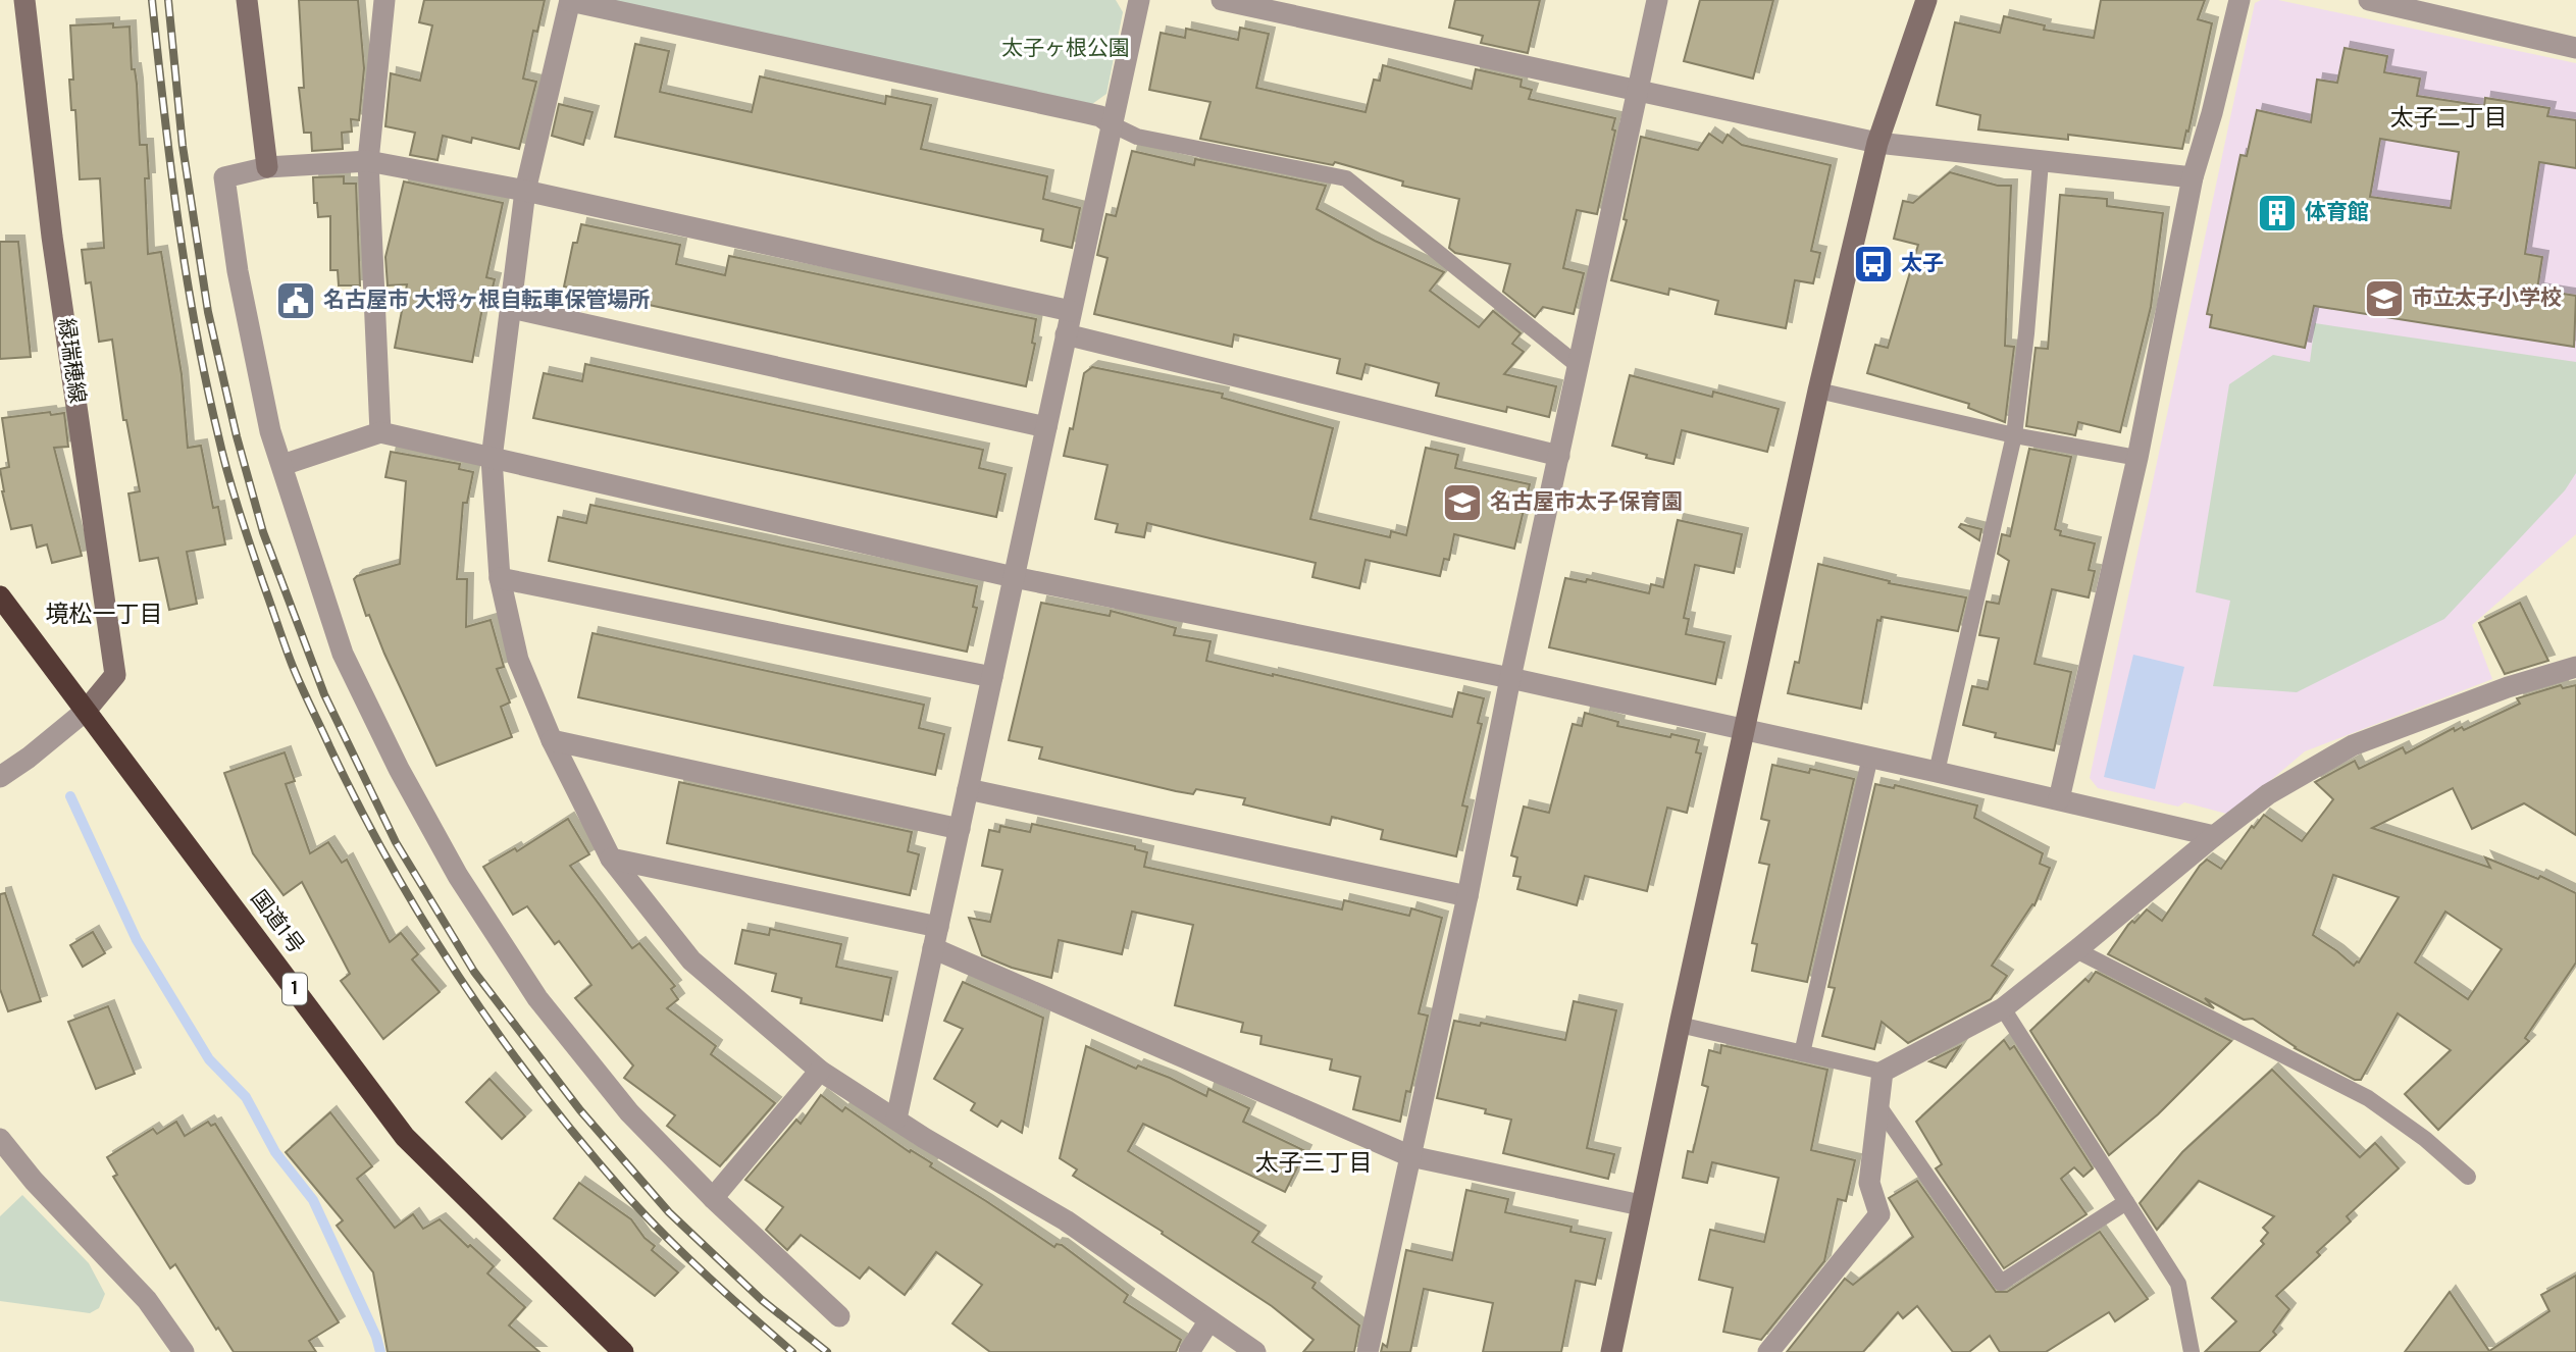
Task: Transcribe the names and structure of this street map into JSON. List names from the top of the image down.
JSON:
{
  "streets": {
    "highway": ["国道1号", "1"],
    "street": ["緑瑞穂線"]
  },
  "crossings": [
    ["緑瑞穂線", "国道1号"]
  ],
  "districts": ["太子二丁目", "境松一丁目", "太子三丁目"],
  "parks": ["太子ヶ根公園"],
  "places": {
    "building": ["体育館"],
    "bus stop": ["太子"],
    "school or university": ["市立太子小学校", "名古屋市太子保育園"],
    "public building": ["名古屋市 大将ヶ根自転車保管場所"]
  }
}
